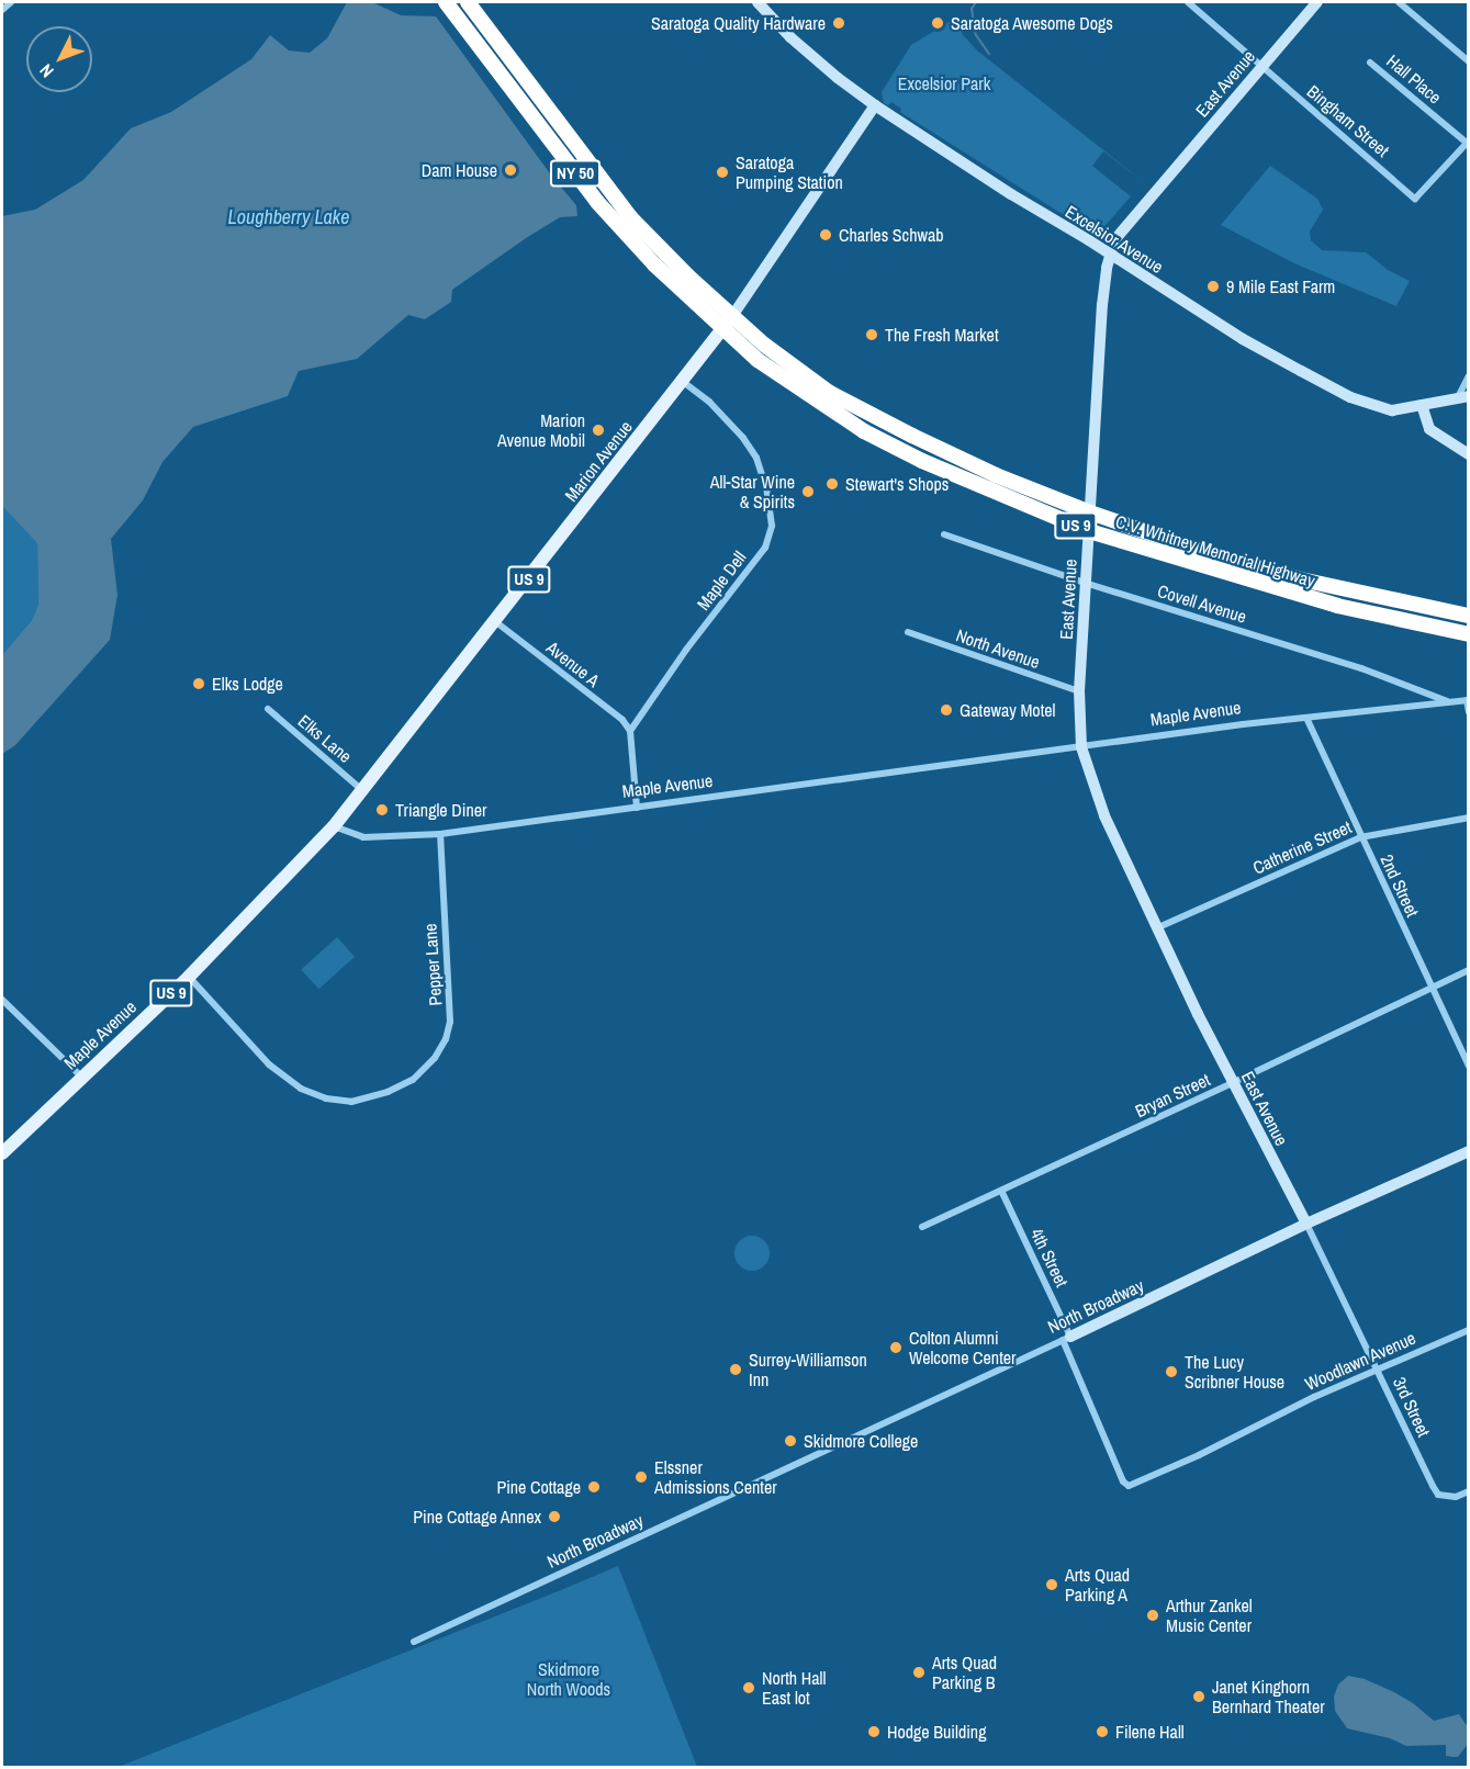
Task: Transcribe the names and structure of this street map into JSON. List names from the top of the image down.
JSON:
{
  "streets": {
    "highway": ["NY 50", "US 9", "C.V. Whitney Memorial Highway"],
    "main road": ["Marion Avenue", "Maple Avenue"],
    "street": [
      "Hall Place",
      "East Avenue",
      "Bingham Street",
      "Excelsior Avenue",
      "Maple Dell",
      "Covell Avenue",
      "North Avenue",
      "Avenue A",
      "Elks Lane",
      "Catherine Street",
      "2nd Street",
      "Pepper Lane",
      "Bryan Street",
      "4th Street",
      "North Broadway",
      "Woodlawn Avenue",
      "3rd Street"
    ]
  },
  "crossings": [
    ["Hall Place", "Bingham Street"],
    ["East Avenue", "Bingham Street"],
    ["East Avenue", "Excelsior Avenue"],
    ["East Avenue", "C.V. Whitney Memorial Highway"],
    ["East Avenue", "Covell Avenue"],
    ["East Avenue", "North Avenue"],
    ["East Avenue", "Maple Avenue"],
    ["East Avenue", "Catherine Street"],
    ["East Avenue", "Bryan Street"],
    ["East Avenue", "North Broadway"],
    ["East Avenue", "3rd Street"],
    ["Excelsior Avenue", "Marion Avenue"],
    ["Marion Avenue", "C.V. Whitney Memorial Highway"],
    ["Marion Avenue", "Maple Dell"],
    ["Marion Avenue", "Avenue A"],
    ["Marion Avenue", "Maple Avenue"],
    ["Marion Avenue", "Elks Lane"],
    ["Maple Dell", "Avenue A"],
    ["Covell Avenue", "Maple Avenue"],
    ["Maple Avenue", "2nd Street"],
    ["Maple Avenue", "Pepper Lane"],
    ["Catherine Street", "2nd Street"],
    ["2nd Street", "Bryan Street"],
    ["Bryan Street", "4th Street"],
    ["4th Street", "North Broadway"],
    ["4th Street", "Woodlawn Avenue"],
    ["North Broadway", "3rd Street"],
    ["Woodlawn Avenue", "3rd Street"]
  ],
  "water": ["Loughberry Lake"],
  "parks": ["Excelsior Park", "Skidmore North Woods"],
  "places": [
    "Saratoga Quality Hardware",
    "Saratoga Awesome Dogs",
    "Dam House",
    "Saratoga Pumping Station",
    "Charles Schwab",
    "9 Mile East Farm",
    "The Fresh Market",
    "Marion Avenue Mobil",
    "Stewart's Shops",
    "All-Star Wine & Spirits",
    "Elks Lodge",
    "Gateway Motel",
    "Triangle Diner",
    "Colton Alumni Welcome Center",
    "Surrey-Williamson Inn",
    "The Lucy Scribner House",
    "Skidmore College",
    "Elssner Admissions Center",
    "Pine Cottage",
    "Pine Cottage Annex",
    "Arts Quad Parking A",
    "Arthur Zankel Music Center",
    "Arts Quad Parking B",
    "North Hall East lot",
    "Janet Kinghorn Bernhard Theater",
    "Hodge Building",
    "Filene Hall"
  ],
  "north": "bottom left"
}
